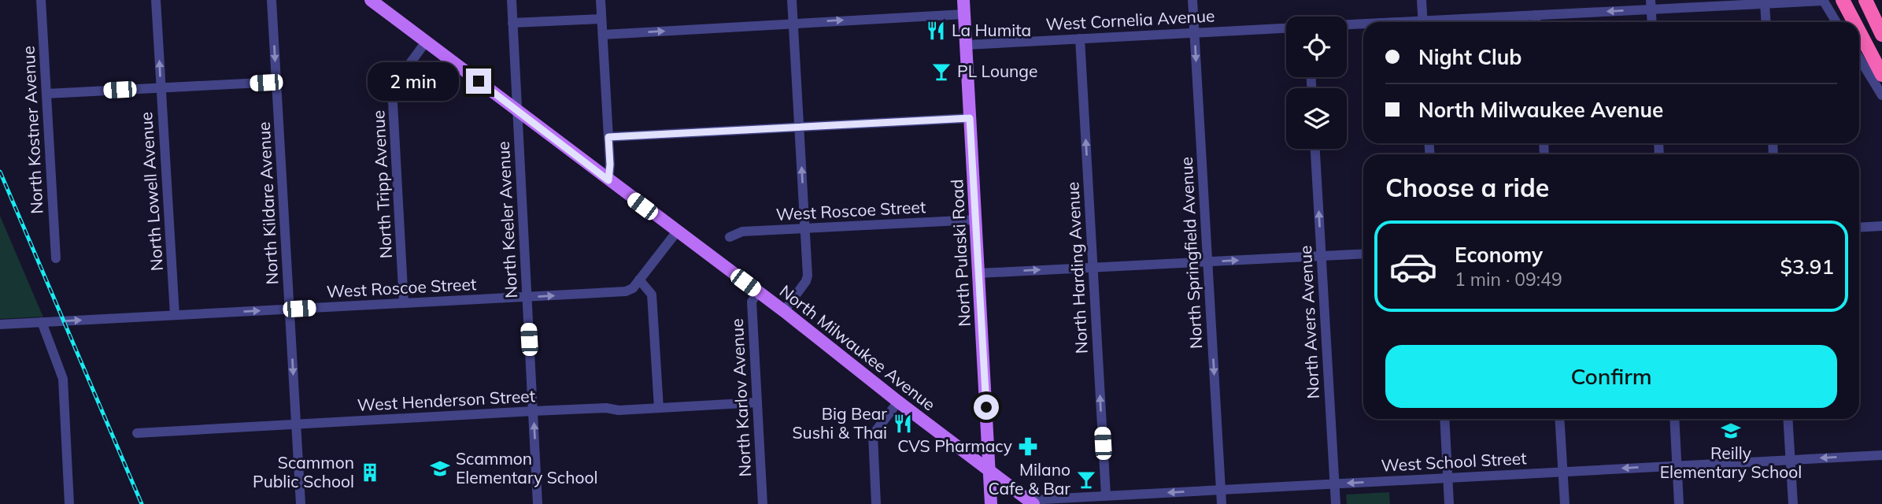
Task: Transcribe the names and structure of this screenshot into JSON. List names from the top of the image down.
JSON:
{
  "streets": {
    "main road": ["North Pulaski Road", "North Milwaukee Avenue"],
    "street": [
      "West Cornelia Avenue",
      "North Kostner Avenue",
      "North Tripp Avenue",
      "North Lowell Avenue",
      "North Kildare Avenue",
      "West Roscoe Street",
      "North Keeler Avenue",
      "North Springfield Avenue",
      "North Harding Avenue",
      "North Avers Avenue",
      "North Karlov Avenue",
      "West Henderson Street",
      "West School Street"
    ]
  },
  "crossings": [
    ["West Cornelia Avenue", "North Pulaski Road"],
    ["West Cornelia Avenue", "North Springfield Avenue"],
    ["West Cornelia Avenue", "North Harding Avenue"],
    ["North Tripp Avenue", "West Roscoe Street"],
    ["North Tripp Avenue", "North Milwaukee Avenue"],
    ["North Lowell Avenue", "West Roscoe Street"],
    ["North Kildare Avenue", "West Roscoe Street"],
    ["North Kildare Avenue", "West Henderson Street"],
    ["West Roscoe Street", "North Keeler Avenue"],
    ["West Roscoe Street", "North Pulaski Road"],
    ["West Roscoe Street", "North Milwaukee Avenue"],
    ["North Keeler Avenue", "North Milwaukee Avenue"],
    ["North Keeler Avenue", "West Henderson Street"],
    ["North Pulaski Road", "North Milwaukee Avenue"],
    ["North Springfield Avenue", "West School Street"],
    ["North Harding Avenue", "West School Street"],
    ["North Avers Avenue", "West School Street"],
    ["North Milwaukee Avenue", "North Karlov Avenue"],
    ["North Milwaukee Avenue", "West School Street"],
    ["North Karlov Avenue", "West Henderson Street"]
  ],
  "one_way": [
    "North Kildare Avenue",
    "West Roscoe Street",
    "North Springfield Avenue",
    "North Harding Avenue",
    "West School Street"
  ],
  "places": {
    "restaurant": ["La Humita", "Big Bear Sushi & Thai"],
    "bar": ["PL Lounge", "Milano Cafe & Bar"],
    "school or university": ["Reilly Elementary School", "Scammon Elementary School"],
    "pharmacy": ["CVS Pharmacy"],
    "building": ["Scammon Public School"]
  },
  "page": {
    "banner": ["Night Club", "North Milwaukee Avenue"],
    "bubble": "2 min",
    "heading": "Choose a ride",
    "list": [
      {
        "name": "Economy",
        "note": "1 min · 09:49",
        "value": "$3.91"
      }
    ],
    "buttons": "Confirm"
  }
}
